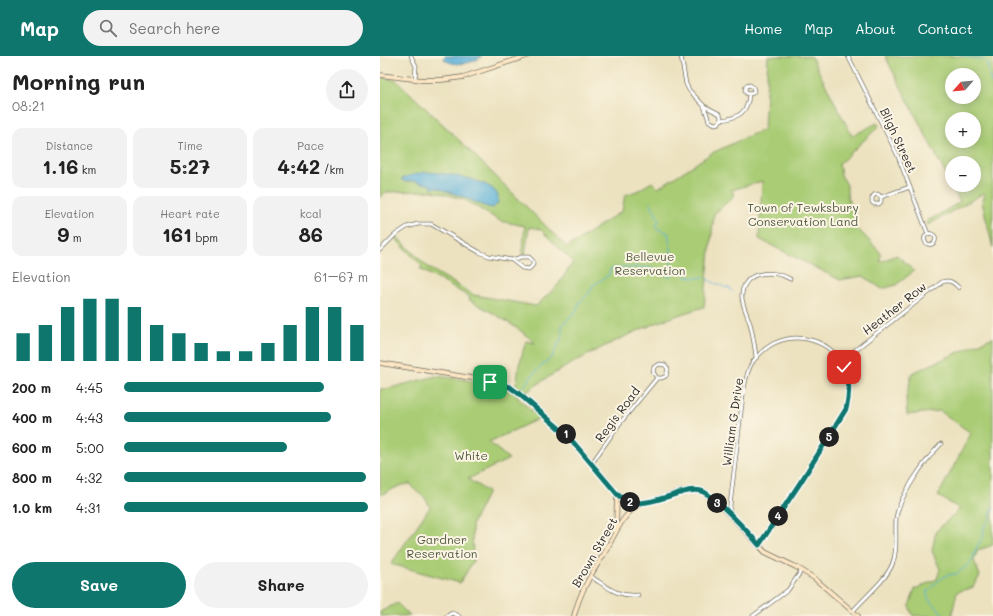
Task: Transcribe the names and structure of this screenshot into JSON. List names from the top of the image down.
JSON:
{
  "streets": {
    "street": [
      "Bligh Street",
      "Heather Row",
      "Regis Road",
      "William G Drive",
      "Brown Street"
    ]
  },
  "crossings": [
    ["Heather Row", "William G Drive"]
  ],
  "parks": [
    "Town of Tewksbury Conservation Land",
    "Bellevue Reservation",
    "White",
    "Gardner Reservation"
  ],
  "north": "bottom left",
  "page": {
    "header": "Map",
    "search": "Search here",
    "nav": [
      "Home",
      "Map",
      "About",
      "Contact"
    ],
    "heading": ["Morning run", "08:21"],
    "map_buttons": ["+", "−"],
    "stats": [
      ["Distance", "1.16 km"],
      ["Time", "5:27"],
      ["Pace", "4:42 /km"],
      ["Elevation", "9 m"],
      ["Heart rate", "161 bpm"],
      ["kcal", "86"]
    ],
    "chart": ["Elevation", "61–67 m"],
    "list": [
      {
        "name": "200 m",
        "note": "4:45"
      },
      {
        "name": "400 m",
        "note": "4:43"
      },
      {
        "name": "600 m",
        "note": "5:00"
      },
      {
        "name": "800 m",
        "note": "4:32"
      },
      {
        "name": "1.0 km",
        "note": "4:31"
      }
    ],
    "pins": [
      "1",
      "5",
      "2",
      "3",
      "4"
    ],
    "buttons": ["Save", "Share"]
  }
}
